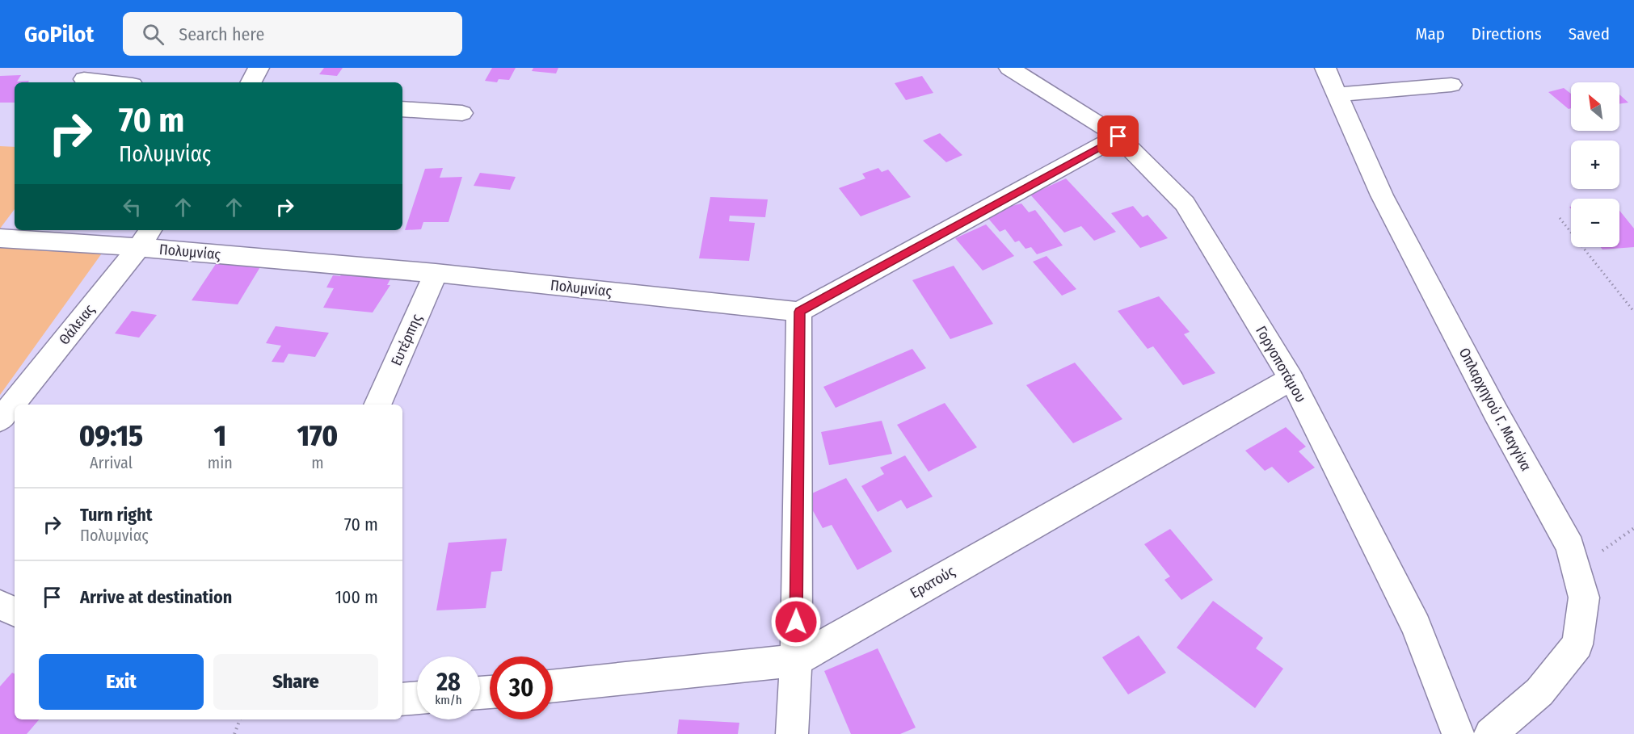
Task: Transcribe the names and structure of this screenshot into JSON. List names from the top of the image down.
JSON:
{
  "streets": {
    "street": [
      "Πολυμνίας",
      "Θάλειας",
      "Ευτέρπης",
      "Γοργοποτάμου",
      "Οπλαρχηγού Γ. Μαγγίνα",
      "Ερατούς"
    ]
  },
  "crossings": [
    ["Πολυμνίας", "Θάλειας"],
    ["Πολυμνίας", "Ευτέρπης"],
    ["Γοργοποτάμου", "Ερατούς"]
  ],
  "north": "top left",
  "page": {
    "header": "GoPilot",
    "search": "Search here",
    "nav": ["Map", "Directions", "Saved"],
    "map_buttons": ["+", "−"],
    "turn": ["70 m", "Πολυμνίας"],
    "eta": [
      "09:15",
      "Arrival",
      "1",
      "min",
      "170",
      "m"
    ],
    "list": [
      {
        "name": "Turn right",
        "note": "Πολυμνίας",
        "value": "70 m"
      },
      {
        "name": "Arrive at destination",
        "value": "100 m"
      }
    ],
    "buttons": ["Exit", "Share"],
    "speed": "28 km/h",
    "limit": "30"
  }
}
